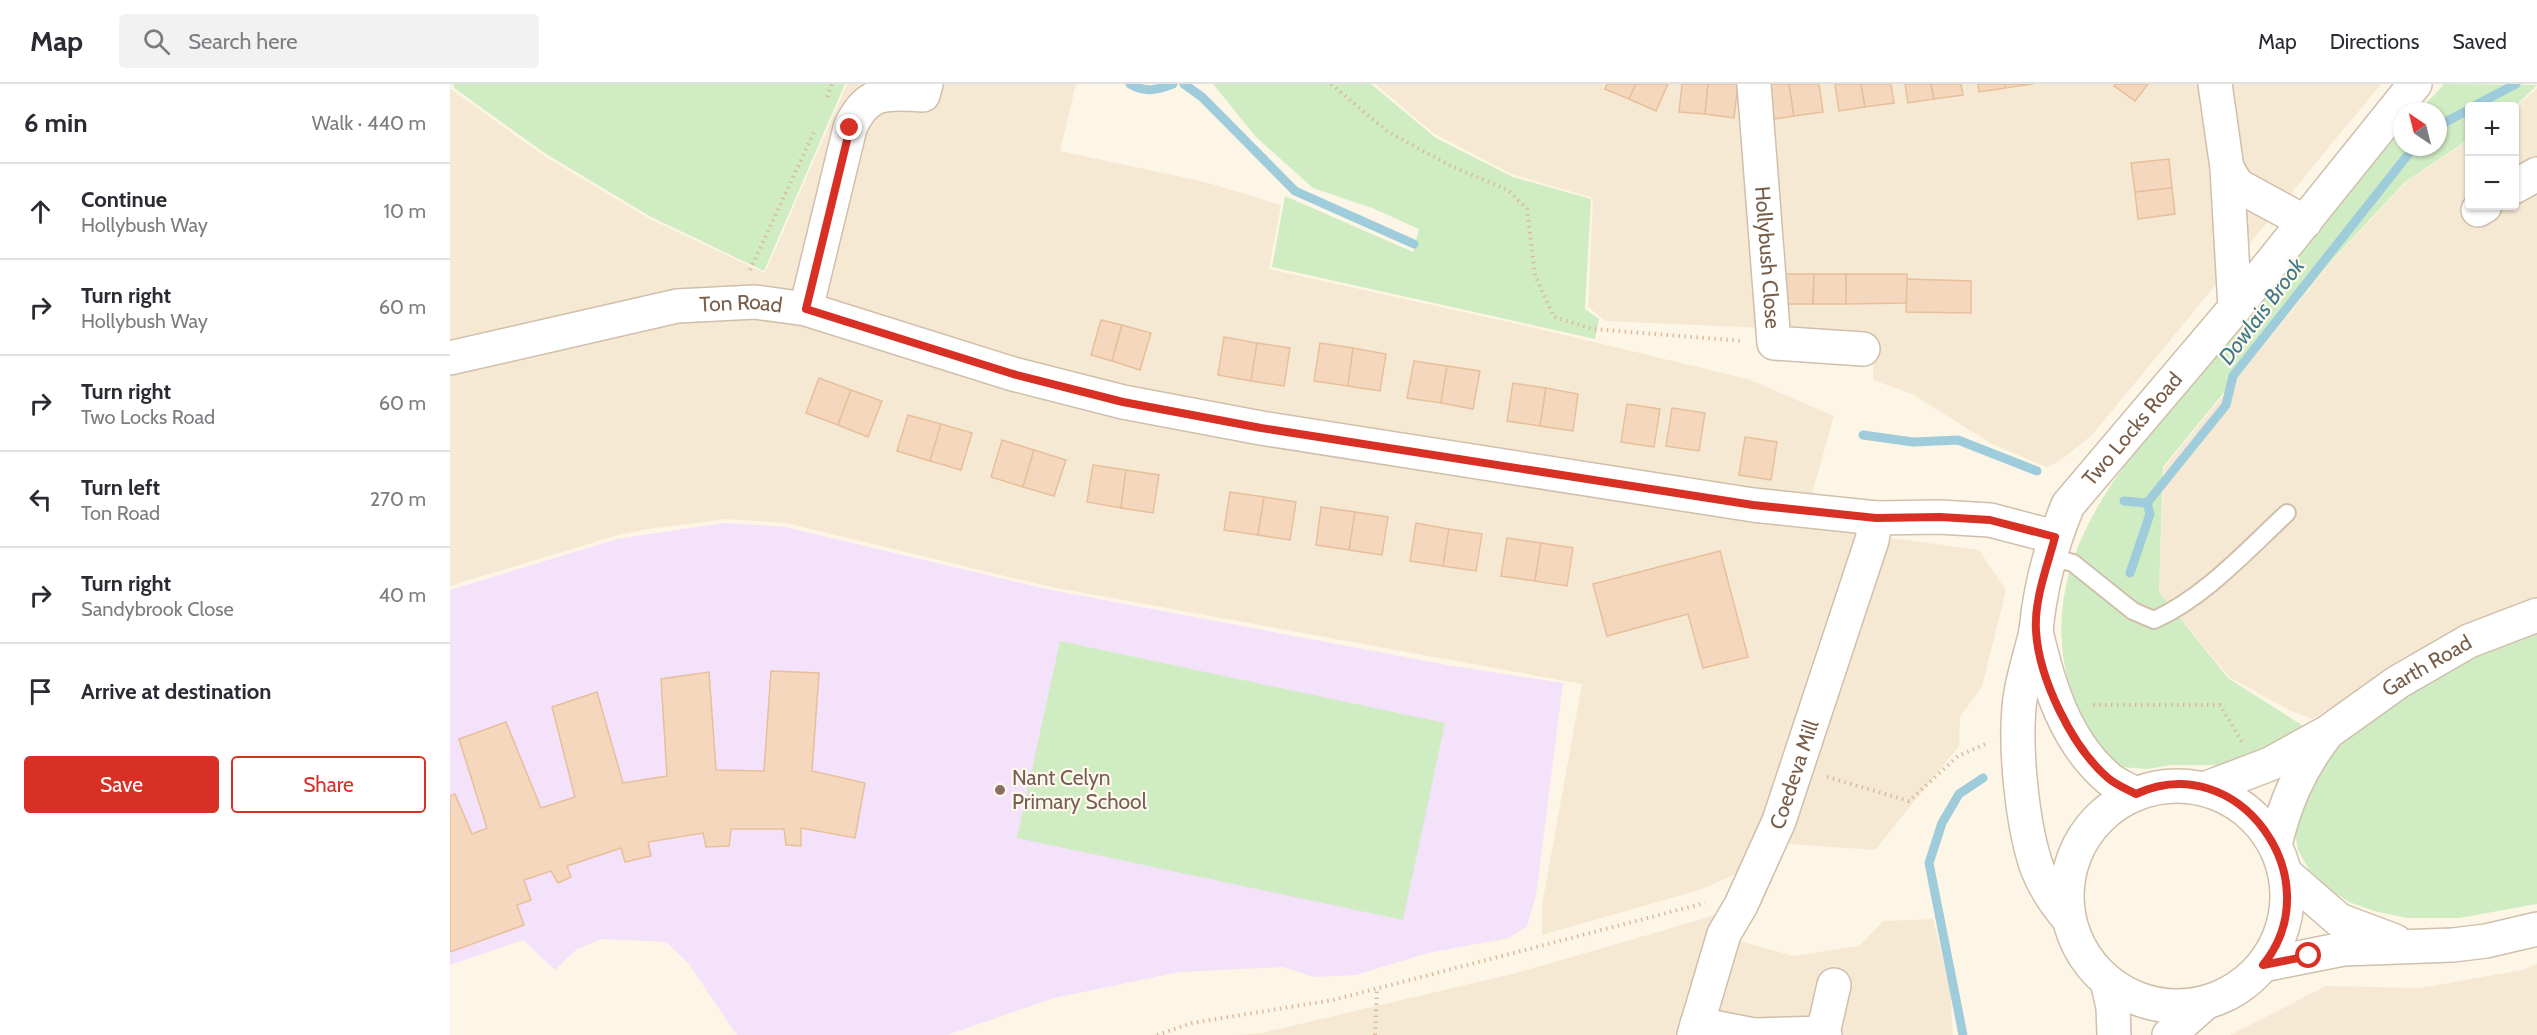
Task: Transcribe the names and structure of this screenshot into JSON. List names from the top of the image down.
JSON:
{
  "streets": {
    "street": [
      "Hollybush Close",
      "Ton Road",
      "Two Locks Road",
      "Garth Road",
      "Coedeva Mill"
    ]
  },
  "crossings": [
    ["Ton Road", "Two Locks Road"],
    ["Ton Road", "Coedeva Mill"]
  ],
  "water": ["Dowlais Brook"],
  "places": ["Nant Celyn Primary School"],
  "north": "top left",
  "page": {
    "header": "Map",
    "search": "Search here",
    "nav": ["Map", "Directions", "Saved"],
    "heading": ["6 min", "Walk · 440 m"],
    "map_buttons": ["+", "−"],
    "list": [
      ["Continue", "Hollybush Way", "10 m"],
      ["Turn right", "Hollybush Way", "60 m"],
      ["Turn right", "Two Locks Road", "60 m"],
      ["Turn left", "Ton Road", "270 m"],
      ["Turn right", "Sandybrook Close", "40 m"],
      "Arrive at destination"
    ],
    "buttons": ["Save", "Share"]
  }
}
